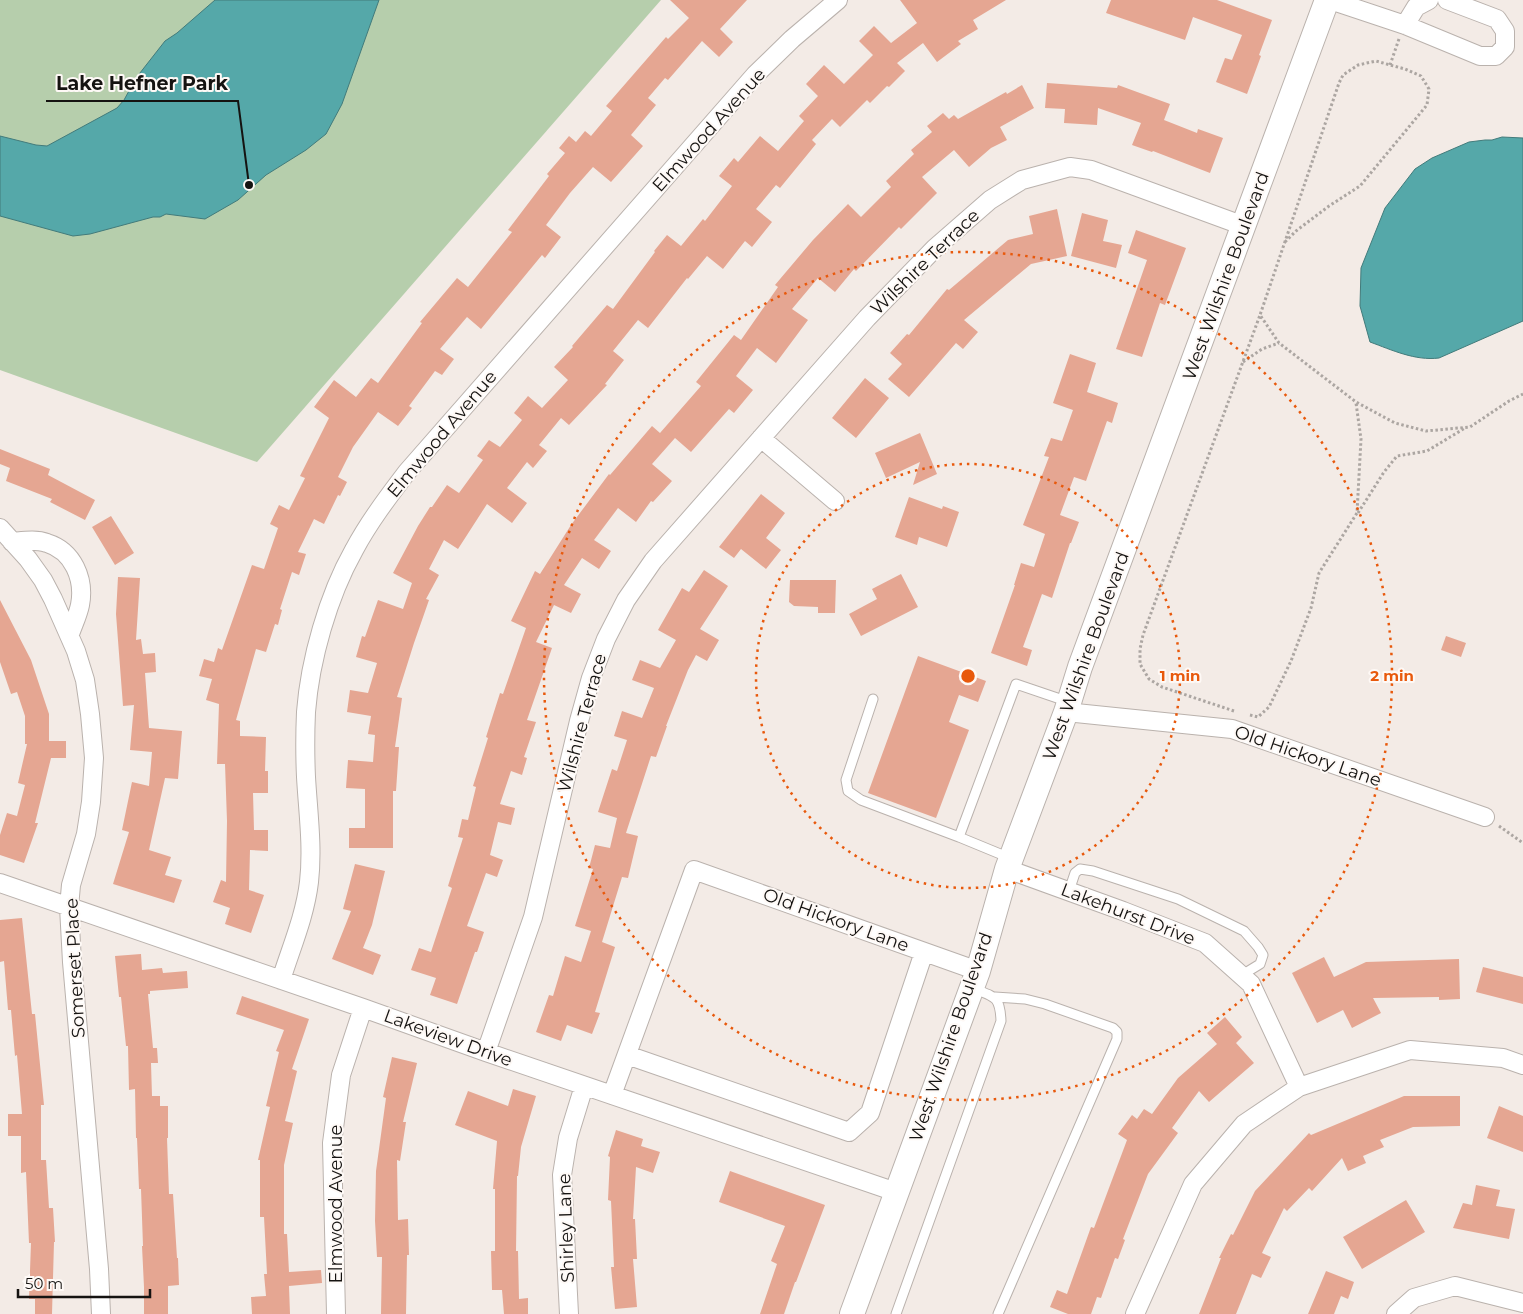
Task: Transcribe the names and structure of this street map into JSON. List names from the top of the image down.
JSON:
{
  "streets": {
    "street": [
      "Elmwood Avenue",
      "Wilshire Terrace",
      "West Wilshire Boulevard",
      "Old Hickory Lane",
      "Lakehurst Drive",
      "Somerset Place",
      "Lakeview Drive",
      "Shirley Lane"
    ]
  },
  "crossings": [
    ["Elmwood Avenue", "Lakeview Drive"],
    ["Wilshire Terrace", "West Wilshire Boulevard"],
    ["Wilshire Terrace", "Lakeview Drive"],
    ["West Wilshire Boulevard", "Old Hickory Lane"],
    ["West Wilshire Boulevard", "Lakehurst Drive"],
    ["West Wilshire Boulevard", "Lakeview Drive"],
    ["Somerset Place", "Lakeview Drive"],
    ["Lakeview Drive", "Shirley Lane"]
  ],
  "places": ["Lake Hefner Park"],
  "scale_bar": "50 m",
  "rings": ["1 min", "2 min"]
}
